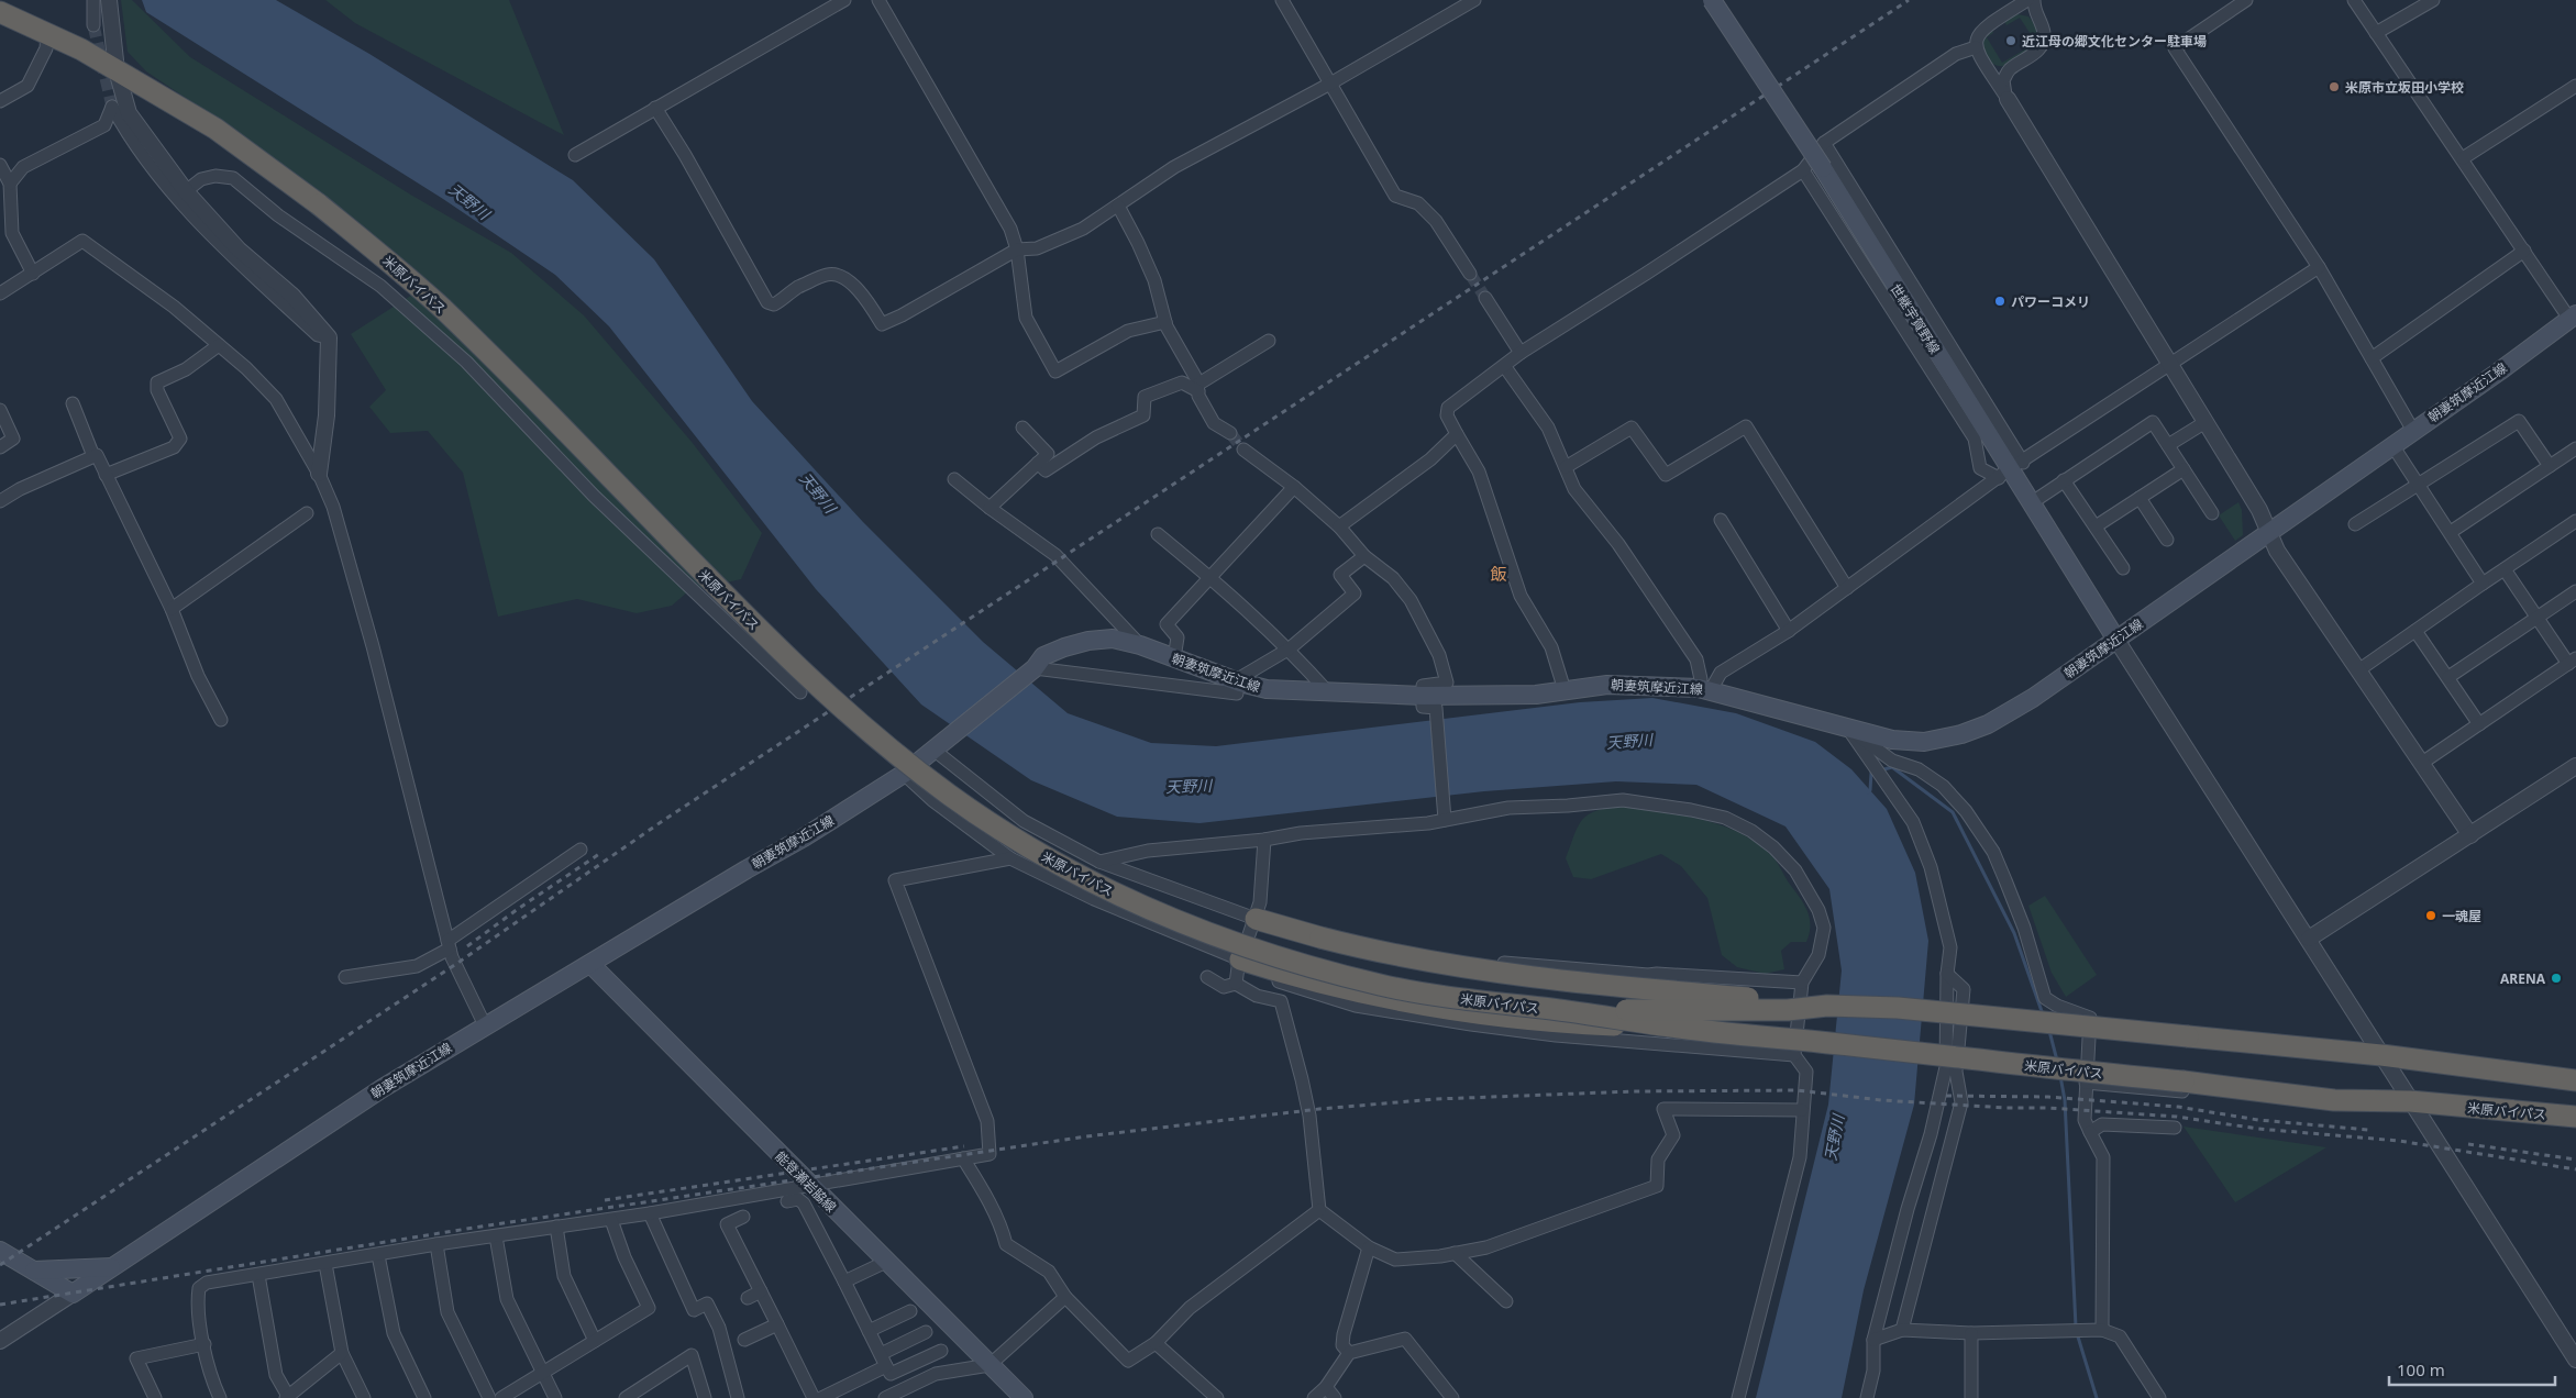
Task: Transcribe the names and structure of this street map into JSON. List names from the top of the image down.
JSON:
{
  "streets": {
    "highway": ["米原バイパス"],
    "main road": ["世継宇賀野線", "朝妻筑摩近江線", "能登瀬岩脇線"]
  },
  "crossings": [
    ["世継宇賀野線", "朝妻筑摩近江線"],
    ["朝妻筑摩近江線", "能登瀬岩脇線"]
  ],
  "districts": ["飯"],
  "water": ["天野川"],
  "places": [
    "近江母の郷文化センター駐車場",
    "米原市立坂田小学校",
    "パワーコメリ",
    "一魂屋",
    "ARENA"
  ],
  "scale_bar": "100 m"
}
